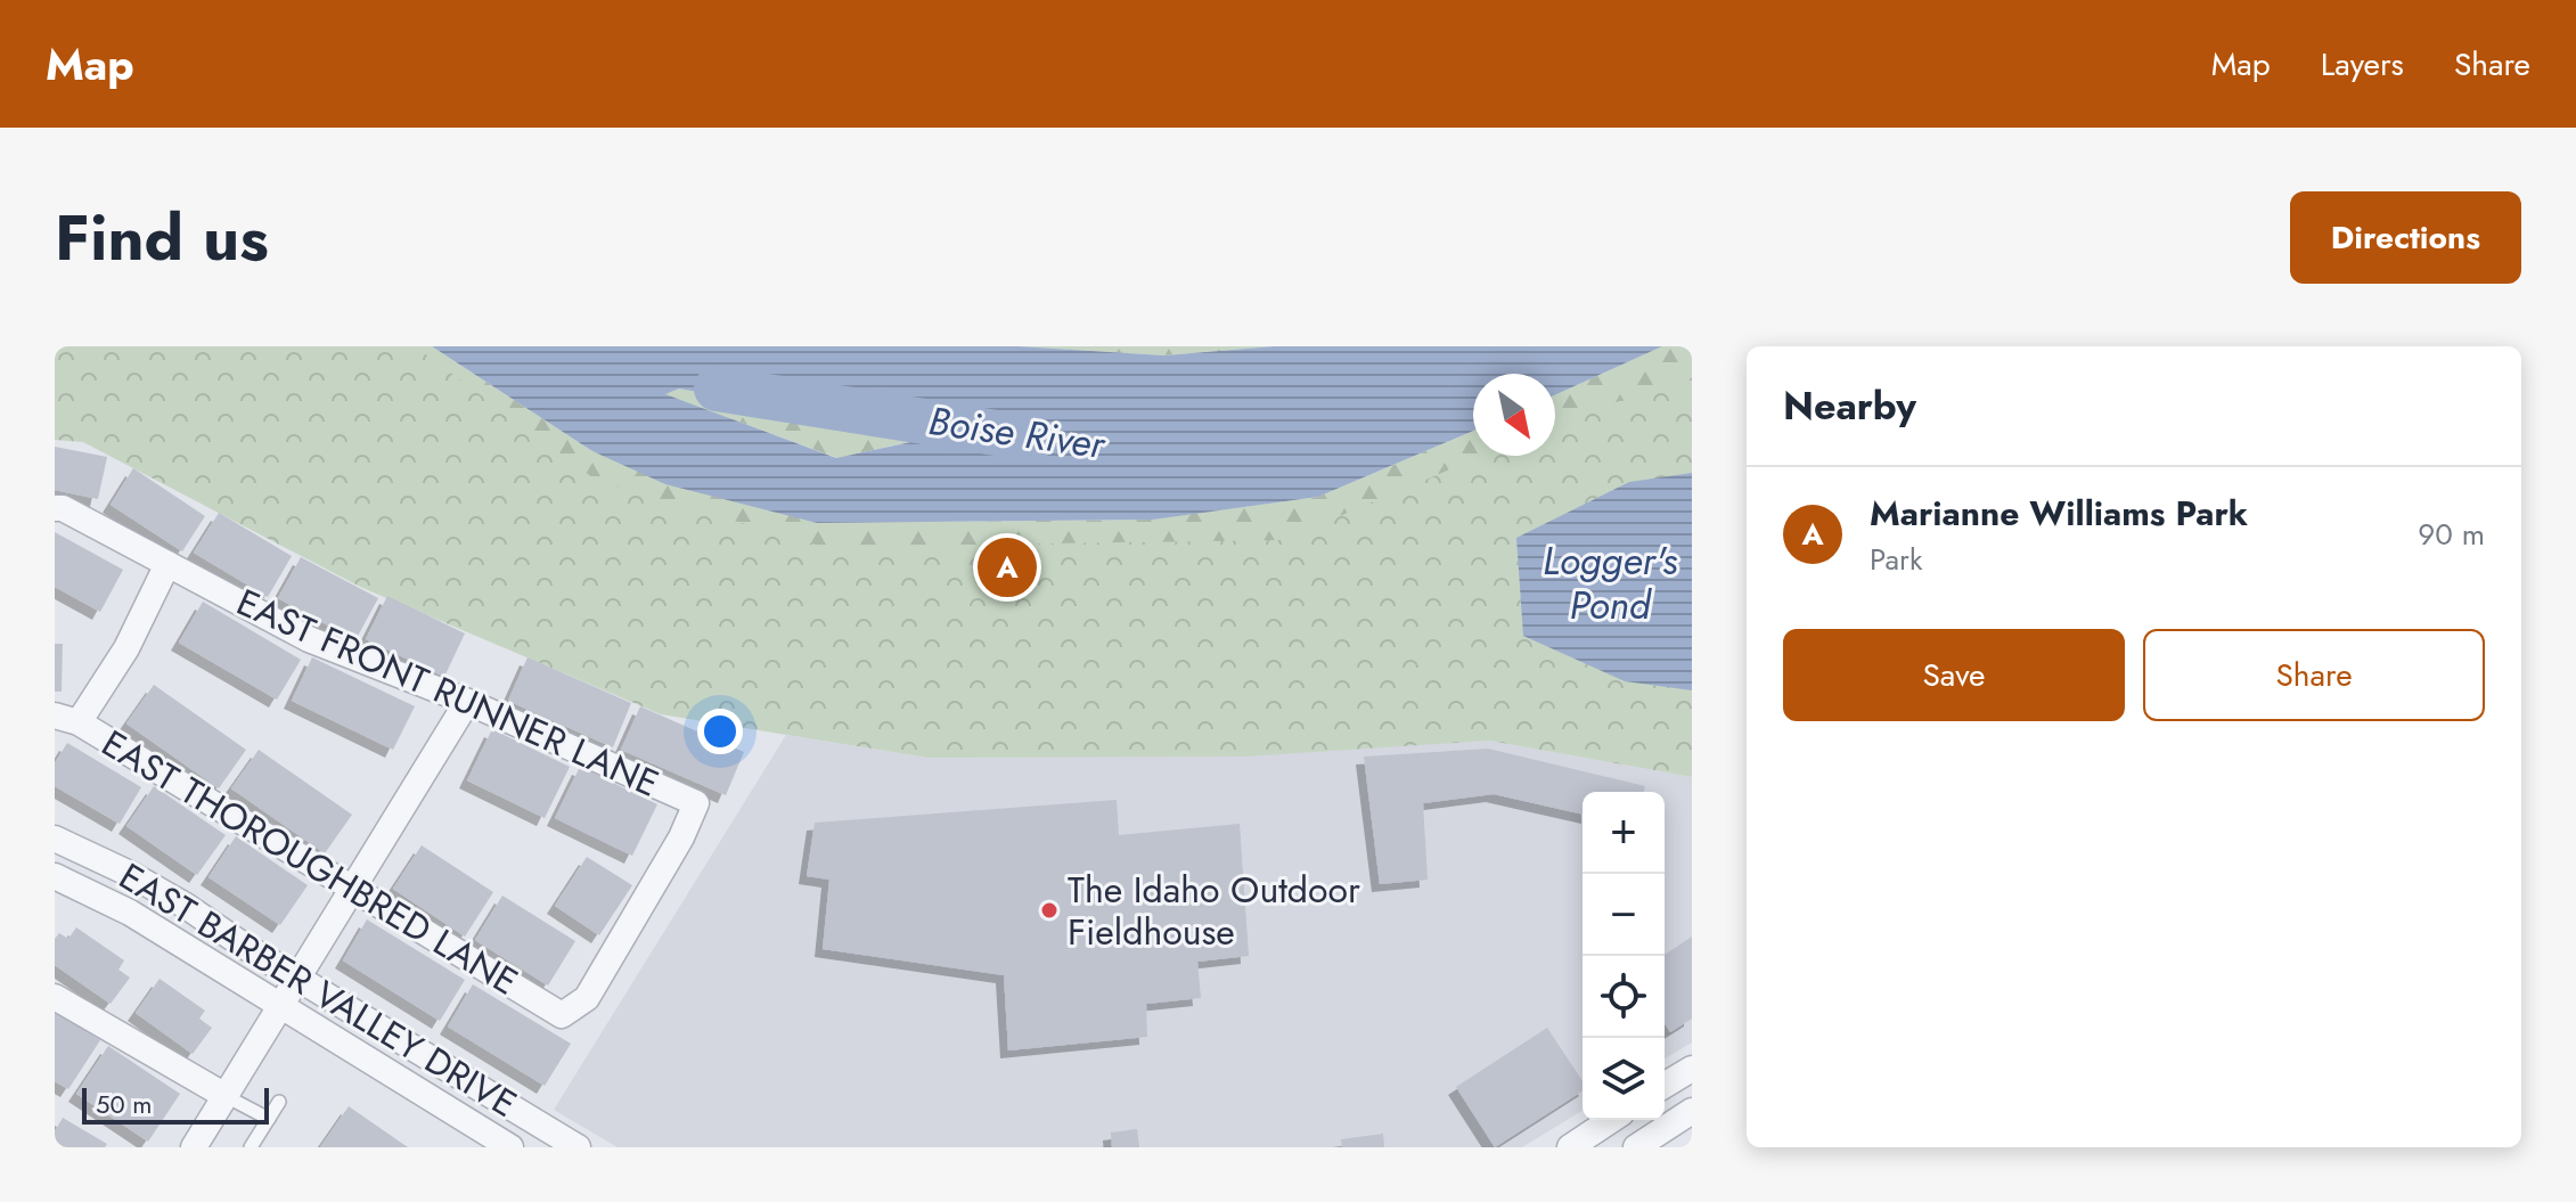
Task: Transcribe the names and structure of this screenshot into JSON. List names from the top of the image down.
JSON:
{
  "streets": {
    "street": ["EAST FRONT RUNNER LANE", "EAST THOROUGHBRED LANE", "EAST BARBER VALLEY DRIVE"]
  },
  "crossings": [
    ["EAST FRONT RUNNER LANE", "EAST THOROUGHBRED LANE"]
  ],
  "water": ["Boise River", "Logger's Pond"],
  "places": ["The Idaho Outdoor Fieldhouse"],
  "scale_bar": "50 m",
  "north": "bottom right",
  "page": {
    "header": "Map",
    "nav": ["Map", "Layers", "Share"],
    "title": "Find us",
    "buttons": [
      "Directions",
      ["Save", "Share"]
    ],
    "heading": "Nearby",
    "list": [
      {
        "mark": "A",
        "name": "Marianne Williams Park",
        "note": "Park",
        "value": "90 m"
      }
    ],
    "pins": "A",
    "map_buttons": ["+", "−"],
    "scale": "50 m"
  }
}
